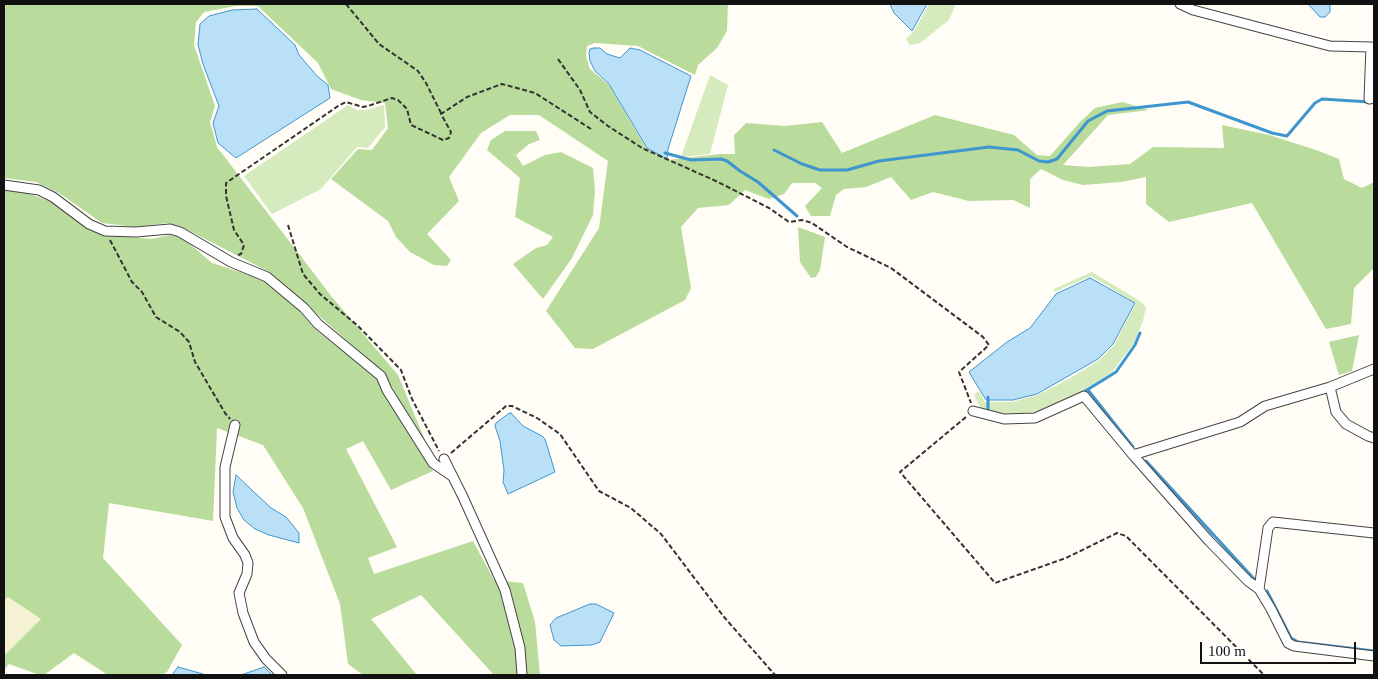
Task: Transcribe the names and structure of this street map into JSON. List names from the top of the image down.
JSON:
{
  "scale_bar": "100 m"
}
